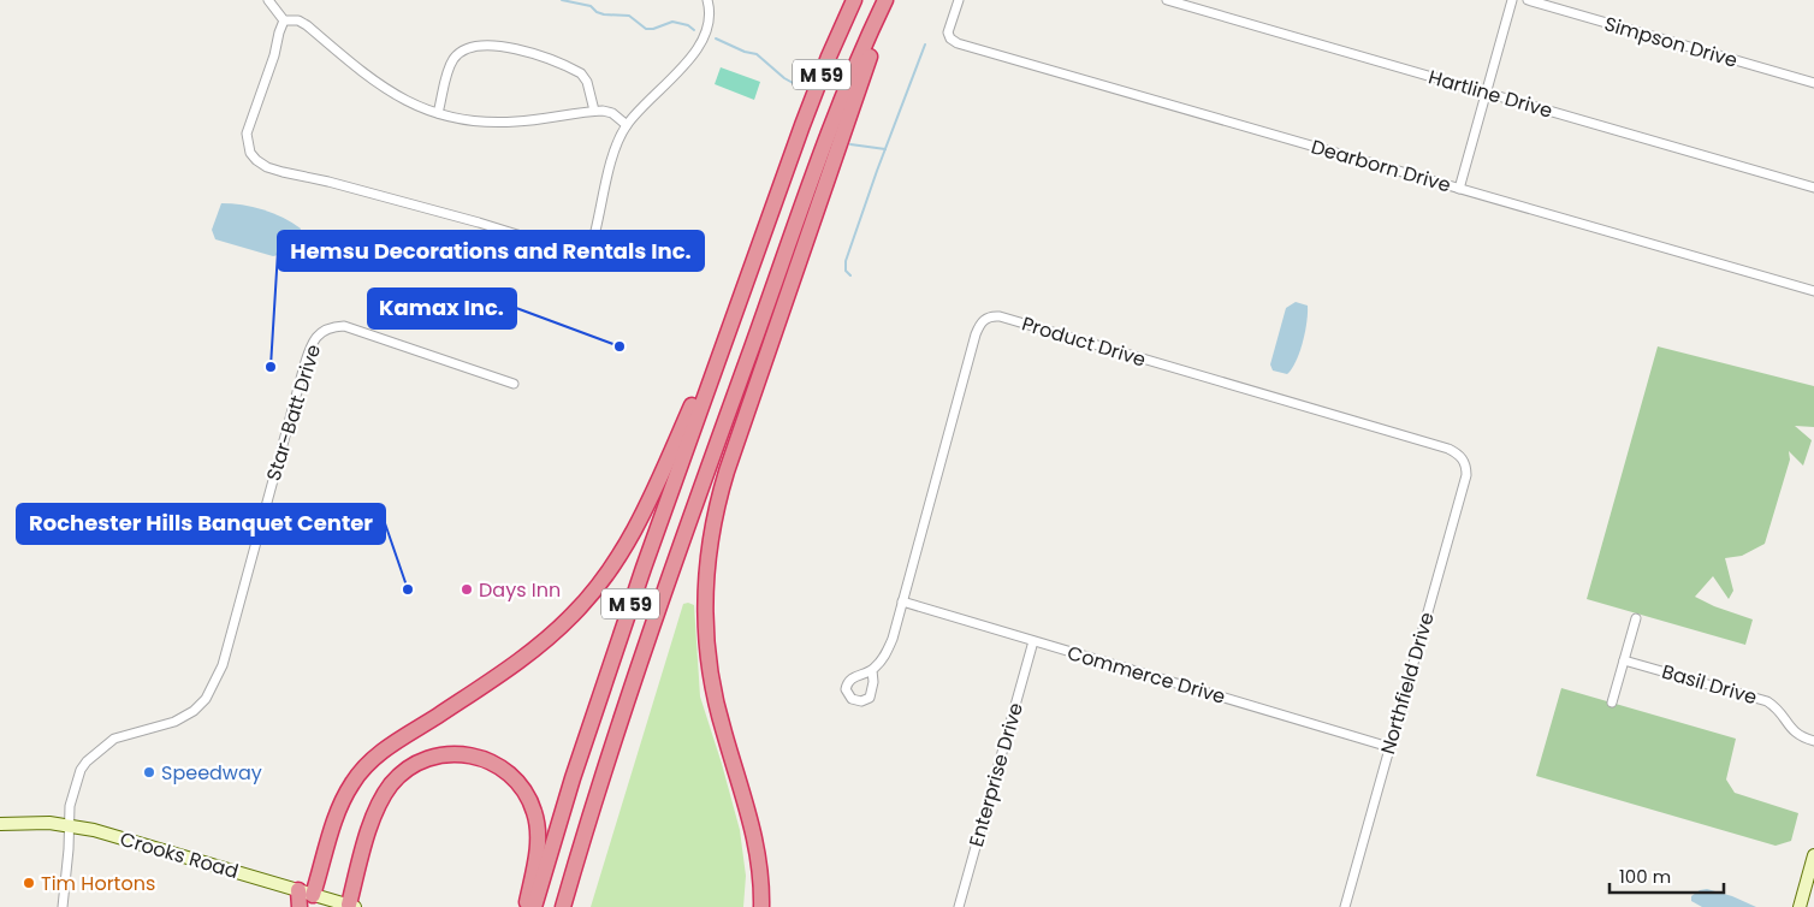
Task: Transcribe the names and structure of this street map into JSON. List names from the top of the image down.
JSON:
{
  "streets": {
    "highway": ["M 59"],
    "main road": ["Crooks Road"],
    "street": [
      "Simpson Drive",
      "Hartline Drive",
      "Dearborn Drive",
      "Product Drive",
      "Star-Batt Drive",
      "Commerce Drive",
      "Northfield Drive",
      "Basil Drive",
      "Enterprise Drive"
    ]
  },
  "crossings": [
    ["Product Drive", "Commerce Drive"],
    ["Product Drive", "Northfield Drive"],
    ["Star-Batt Drive", "Crooks Road"],
    ["Commerce Drive", "Northfield Drive"],
    ["Commerce Drive", "Enterprise Drive"]
  ],
  "places": [
    "Kamax Inc.",
    "Hemsu Decorations and Rentals Inc.",
    "Rochester Hills Banquet Center",
    "Days Inn",
    "Speedway",
    "Tim Hortons"
  ],
  "scale_bar": "100 m"
}
